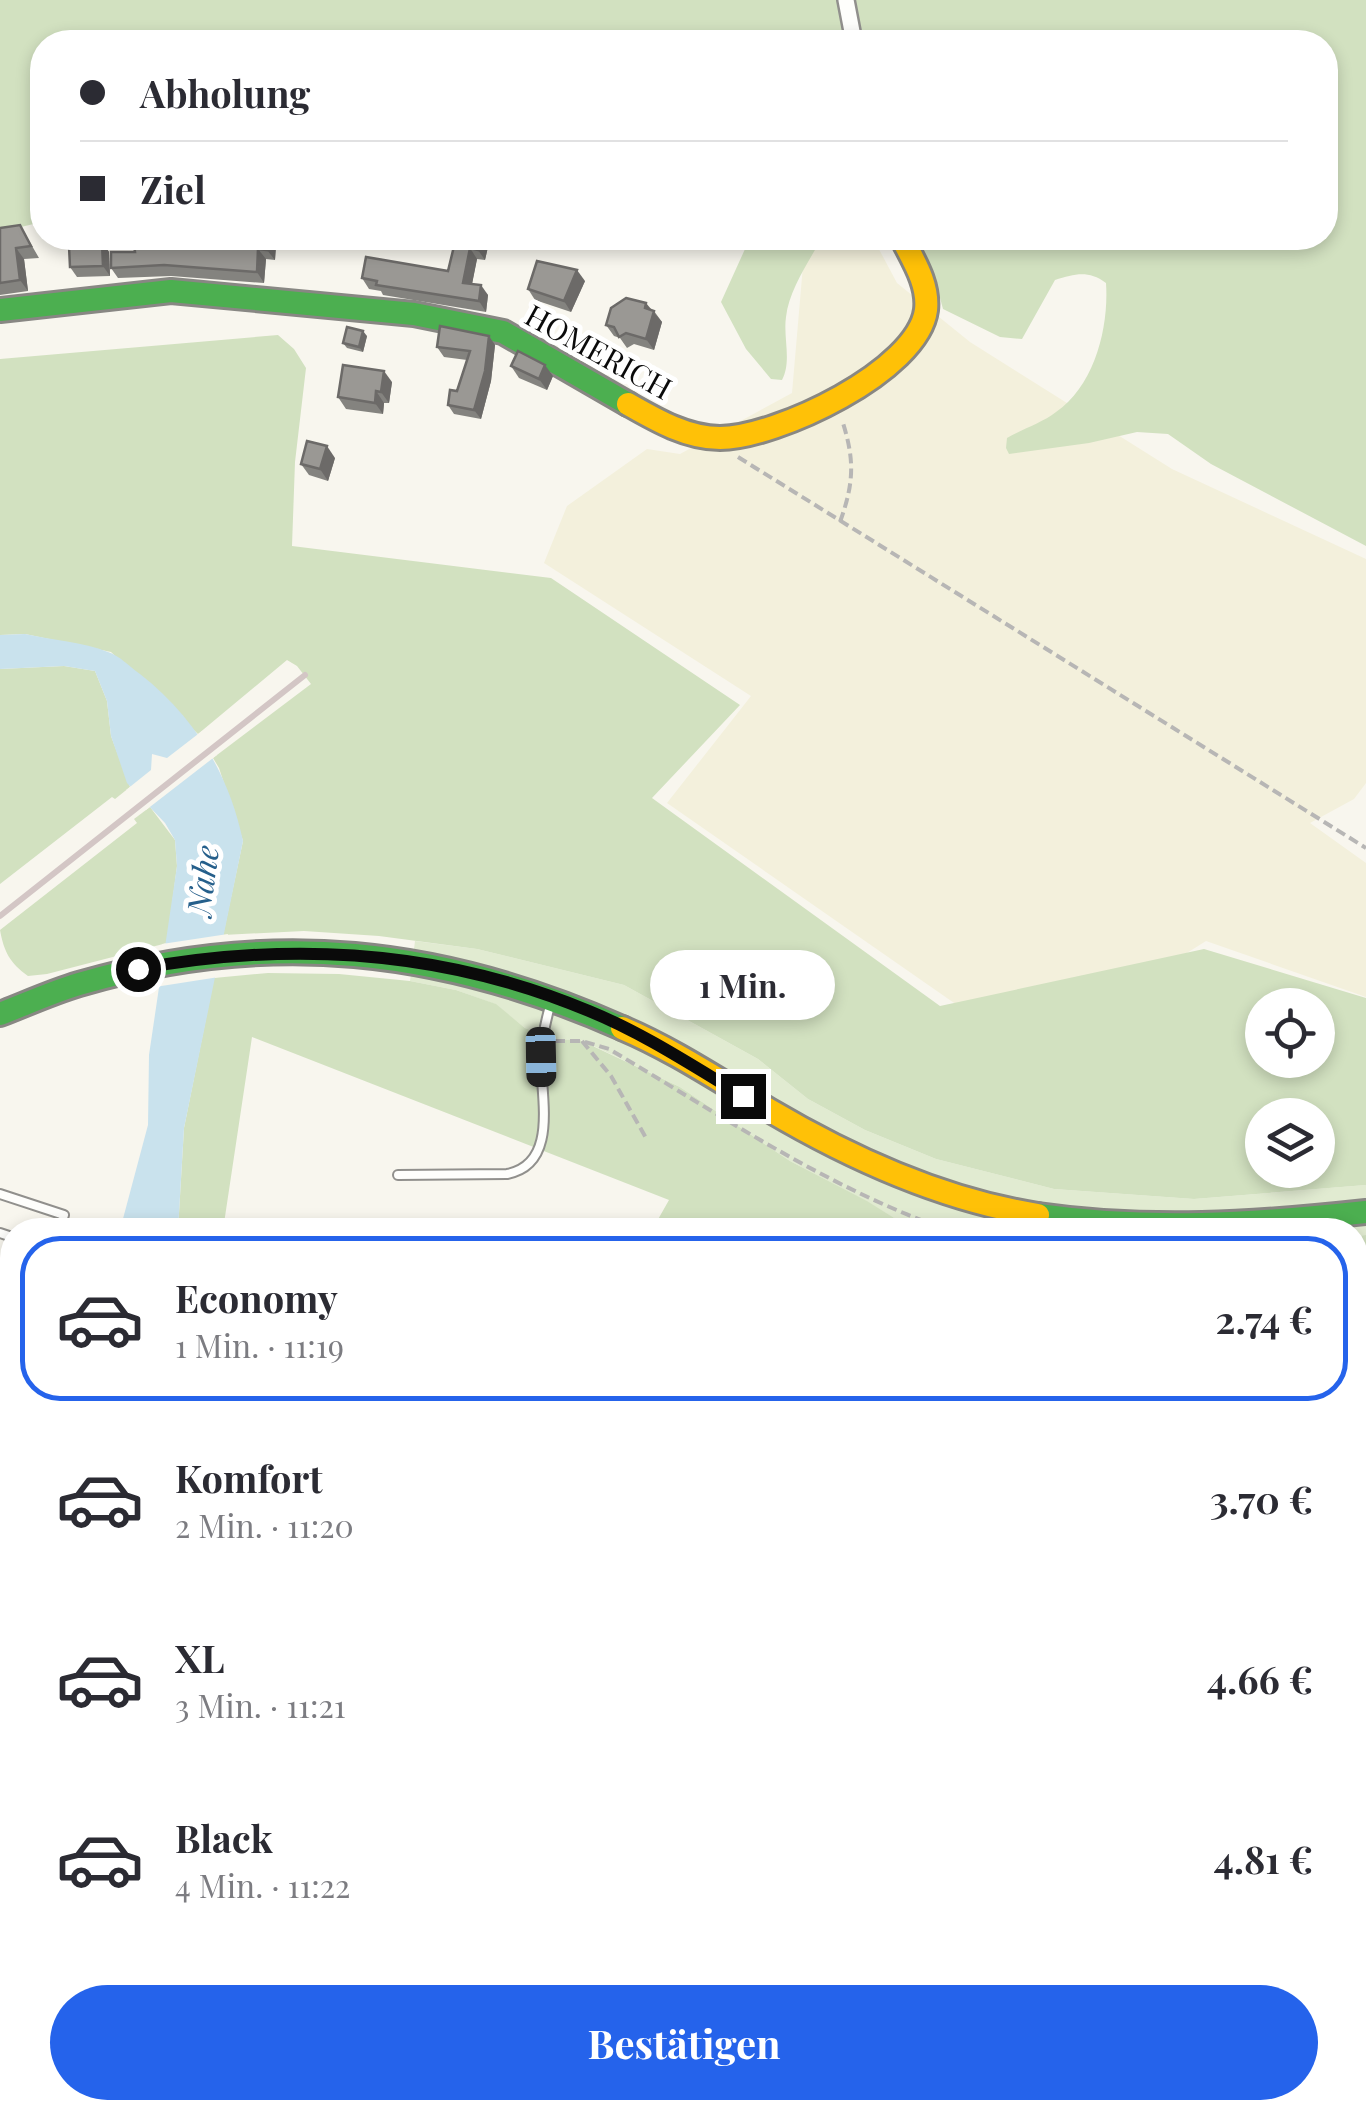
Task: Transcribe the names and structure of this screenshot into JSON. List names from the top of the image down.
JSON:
{
  "streets": {
    "main road": ["HOMERICH"]
  },
  "water": ["Nahe"],
  "page": {
    "banner": ["Abholung", "Ziel"],
    "bubble": "1 Min.",
    "list": [
      {
        "name": "Economy",
        "note": "1 Min. · 11:19",
        "value": "2.74 €"
      },
      {
        "name": "Komfort",
        "note": "2 Min. · 11:20",
        "value": "3.70 €"
      },
      {
        "name": "XL",
        "note": "3 Min. · 11:21",
        "value": "4.66 €"
      },
      {
        "name": "Black",
        "note": "4 Min. · 11:22",
        "value": "4.81 €"
      }
    ],
    "buttons": "Bestätigen"
  }
}
